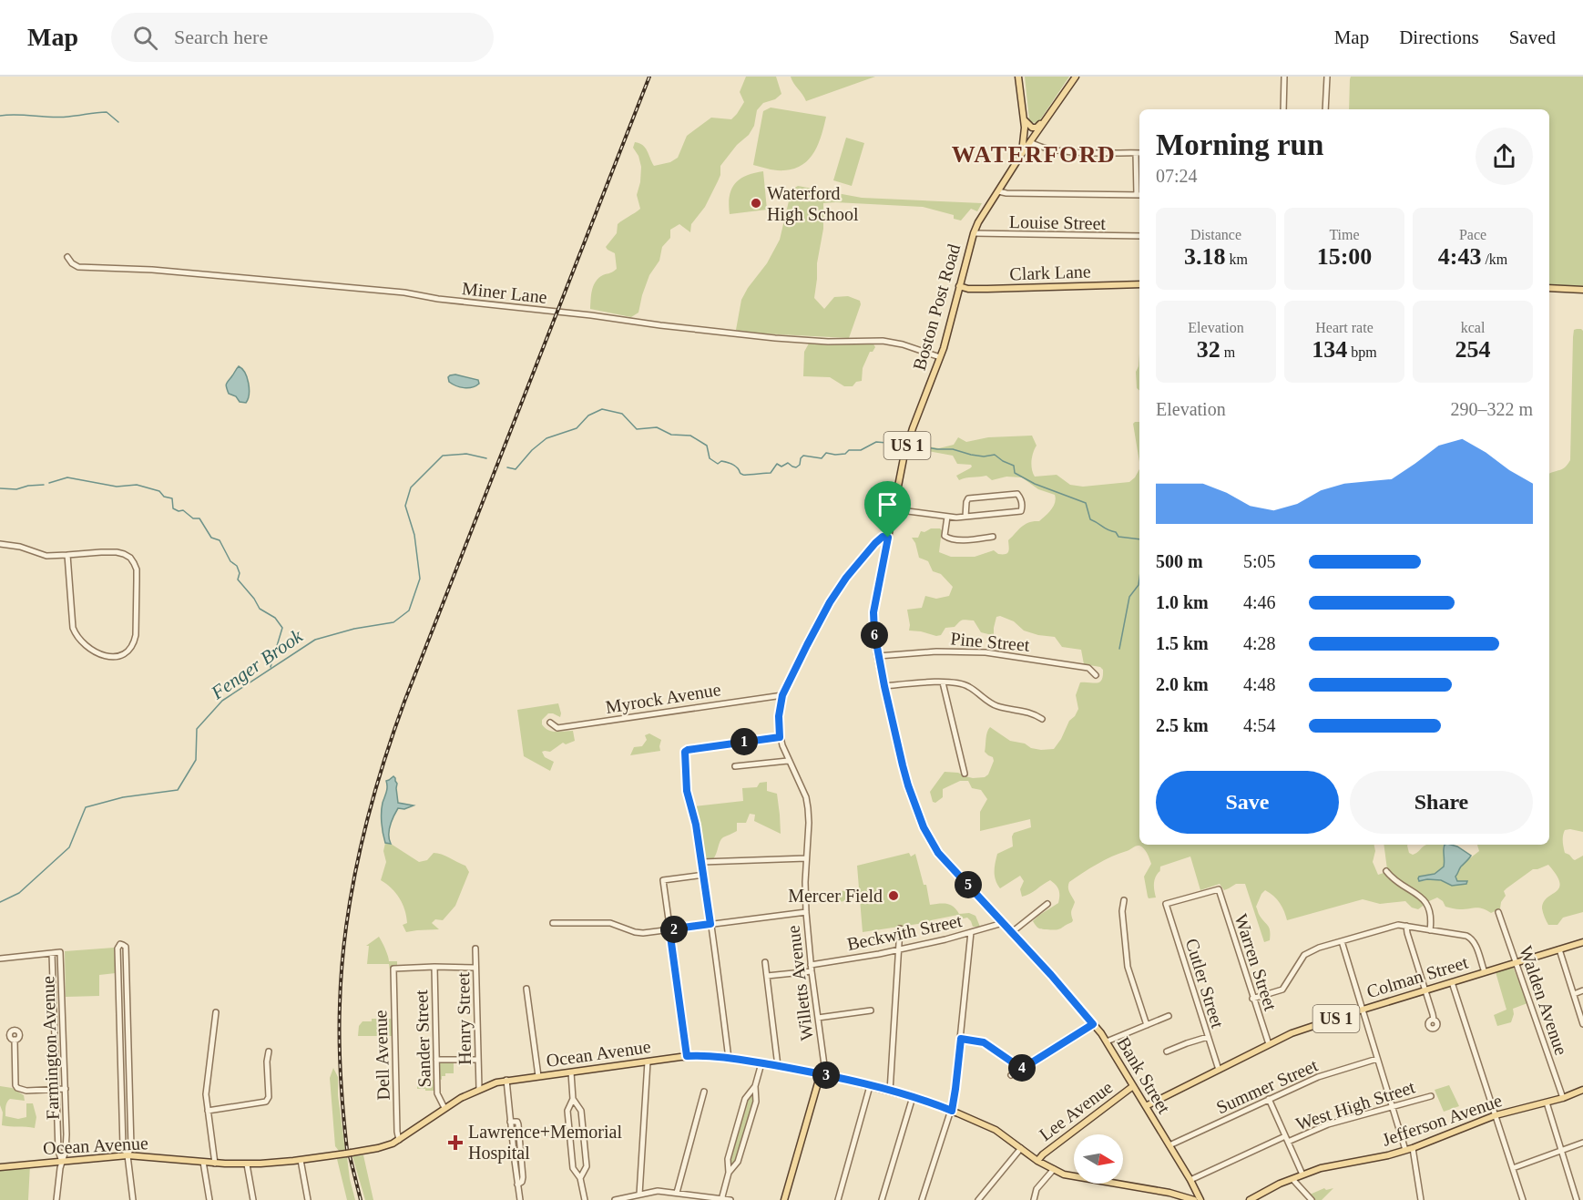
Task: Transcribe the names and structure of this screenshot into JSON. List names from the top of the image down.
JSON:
{
  "streets": {
    "main road": [
      "Clark Lane",
      "Boston Post Road",
      "US 1",
      "Colman Street",
      "Willetts Avenue",
      "Ocean Avenue",
      "Bank Street",
      "Lee Avenue",
      "Jefferson Avenue"
    ],
    "street": [
      "Louise Street",
      "Miner Lane",
      "Pine Street",
      "Myrock Avenue",
      "Beckwith Street",
      "Warren Street",
      "Cutler Street",
      "Walden Avenue",
      "Henry Street",
      "Sander Street",
      "Farmington Avenue",
      "Dell Avenue",
      "Summer Street",
      "West High Street"
    ]
  },
  "crossings": [
    ["Louise Street", "Boston Post Road"],
    ["Clark Lane", "Boston Post Road"],
    ["Miner Lane", "Boston Post Road"],
    ["Boston Post Road", "Pine Street"],
    ["Boston Post Road", "Willetts Avenue"],
    ["Boston Post Road", "Bank Street"],
    ["Myrock Avenue", "Willetts Avenue"],
    ["Beckwith Street", "Willetts Avenue"],
    ["Beckwith Street", "Bank Street"],
    ["Warren Street", "Colman Street"],
    ["Warren Street", "Cutler Street"],
    ["Colman Street", "Cutler Street"],
    ["Colman Street", "Walden Avenue"],
    ["Colman Street", "Bank Street"],
    ["Willetts Avenue", "Ocean Avenue"],
    ["Walden Avenue", "Jefferson Avenue"],
    ["Henry Street", "Ocean Avenue"],
    ["Sander Street", "Ocean Avenue"],
    ["Sander Street", "Dell Avenue"],
    ["Farmington Avenue", "Ocean Avenue"],
    ["Ocean Avenue", "Dell Avenue"],
    ["Ocean Avenue", "Lee Avenue"],
    ["Bank Street", "Summer Street"],
    ["Bank Street", "Lee Avenue"]
  ],
  "districts": ["WATERFORD"],
  "water": ["Fenger Brook"],
  "places": {
    "other": ["Waterford High School", "Mercer Field"],
    "health": ["Lawrence+Memorial Hospital"]
  },
  "north": "right",
  "page": {
    "header": "Map",
    "search": "Search here",
    "nav": ["Map", "Directions", "Saved"],
    "heading": ["Morning run", "07:24"],
    "stats": [
      ["Distance", "3.18 km"],
      ["Time", "15:00"],
      ["Pace", "4:43 /km"],
      ["Elevation", "32 m"],
      ["Heart rate", "134 bpm"],
      ["kcal", "254"]
    ],
    "chart": ["Elevation", "290–322 m"],
    "list": [
      {
        "name": "500 m",
        "note": "5:05"
      },
      {
        "name": "1.0 km",
        "note": "4:46"
      },
      {
        "name": "1.5 km",
        "note": "4:28"
      },
      {
        "name": "2.0 km",
        "note": "4:48"
      },
      {
        "name": "2.5 km",
        "note": "4:54"
      }
    ],
    "pins": [
      "6",
      "1",
      "5",
      "2",
      "4",
      "3"
    ],
    "buttons": ["Save", "Share"]
  }
}
